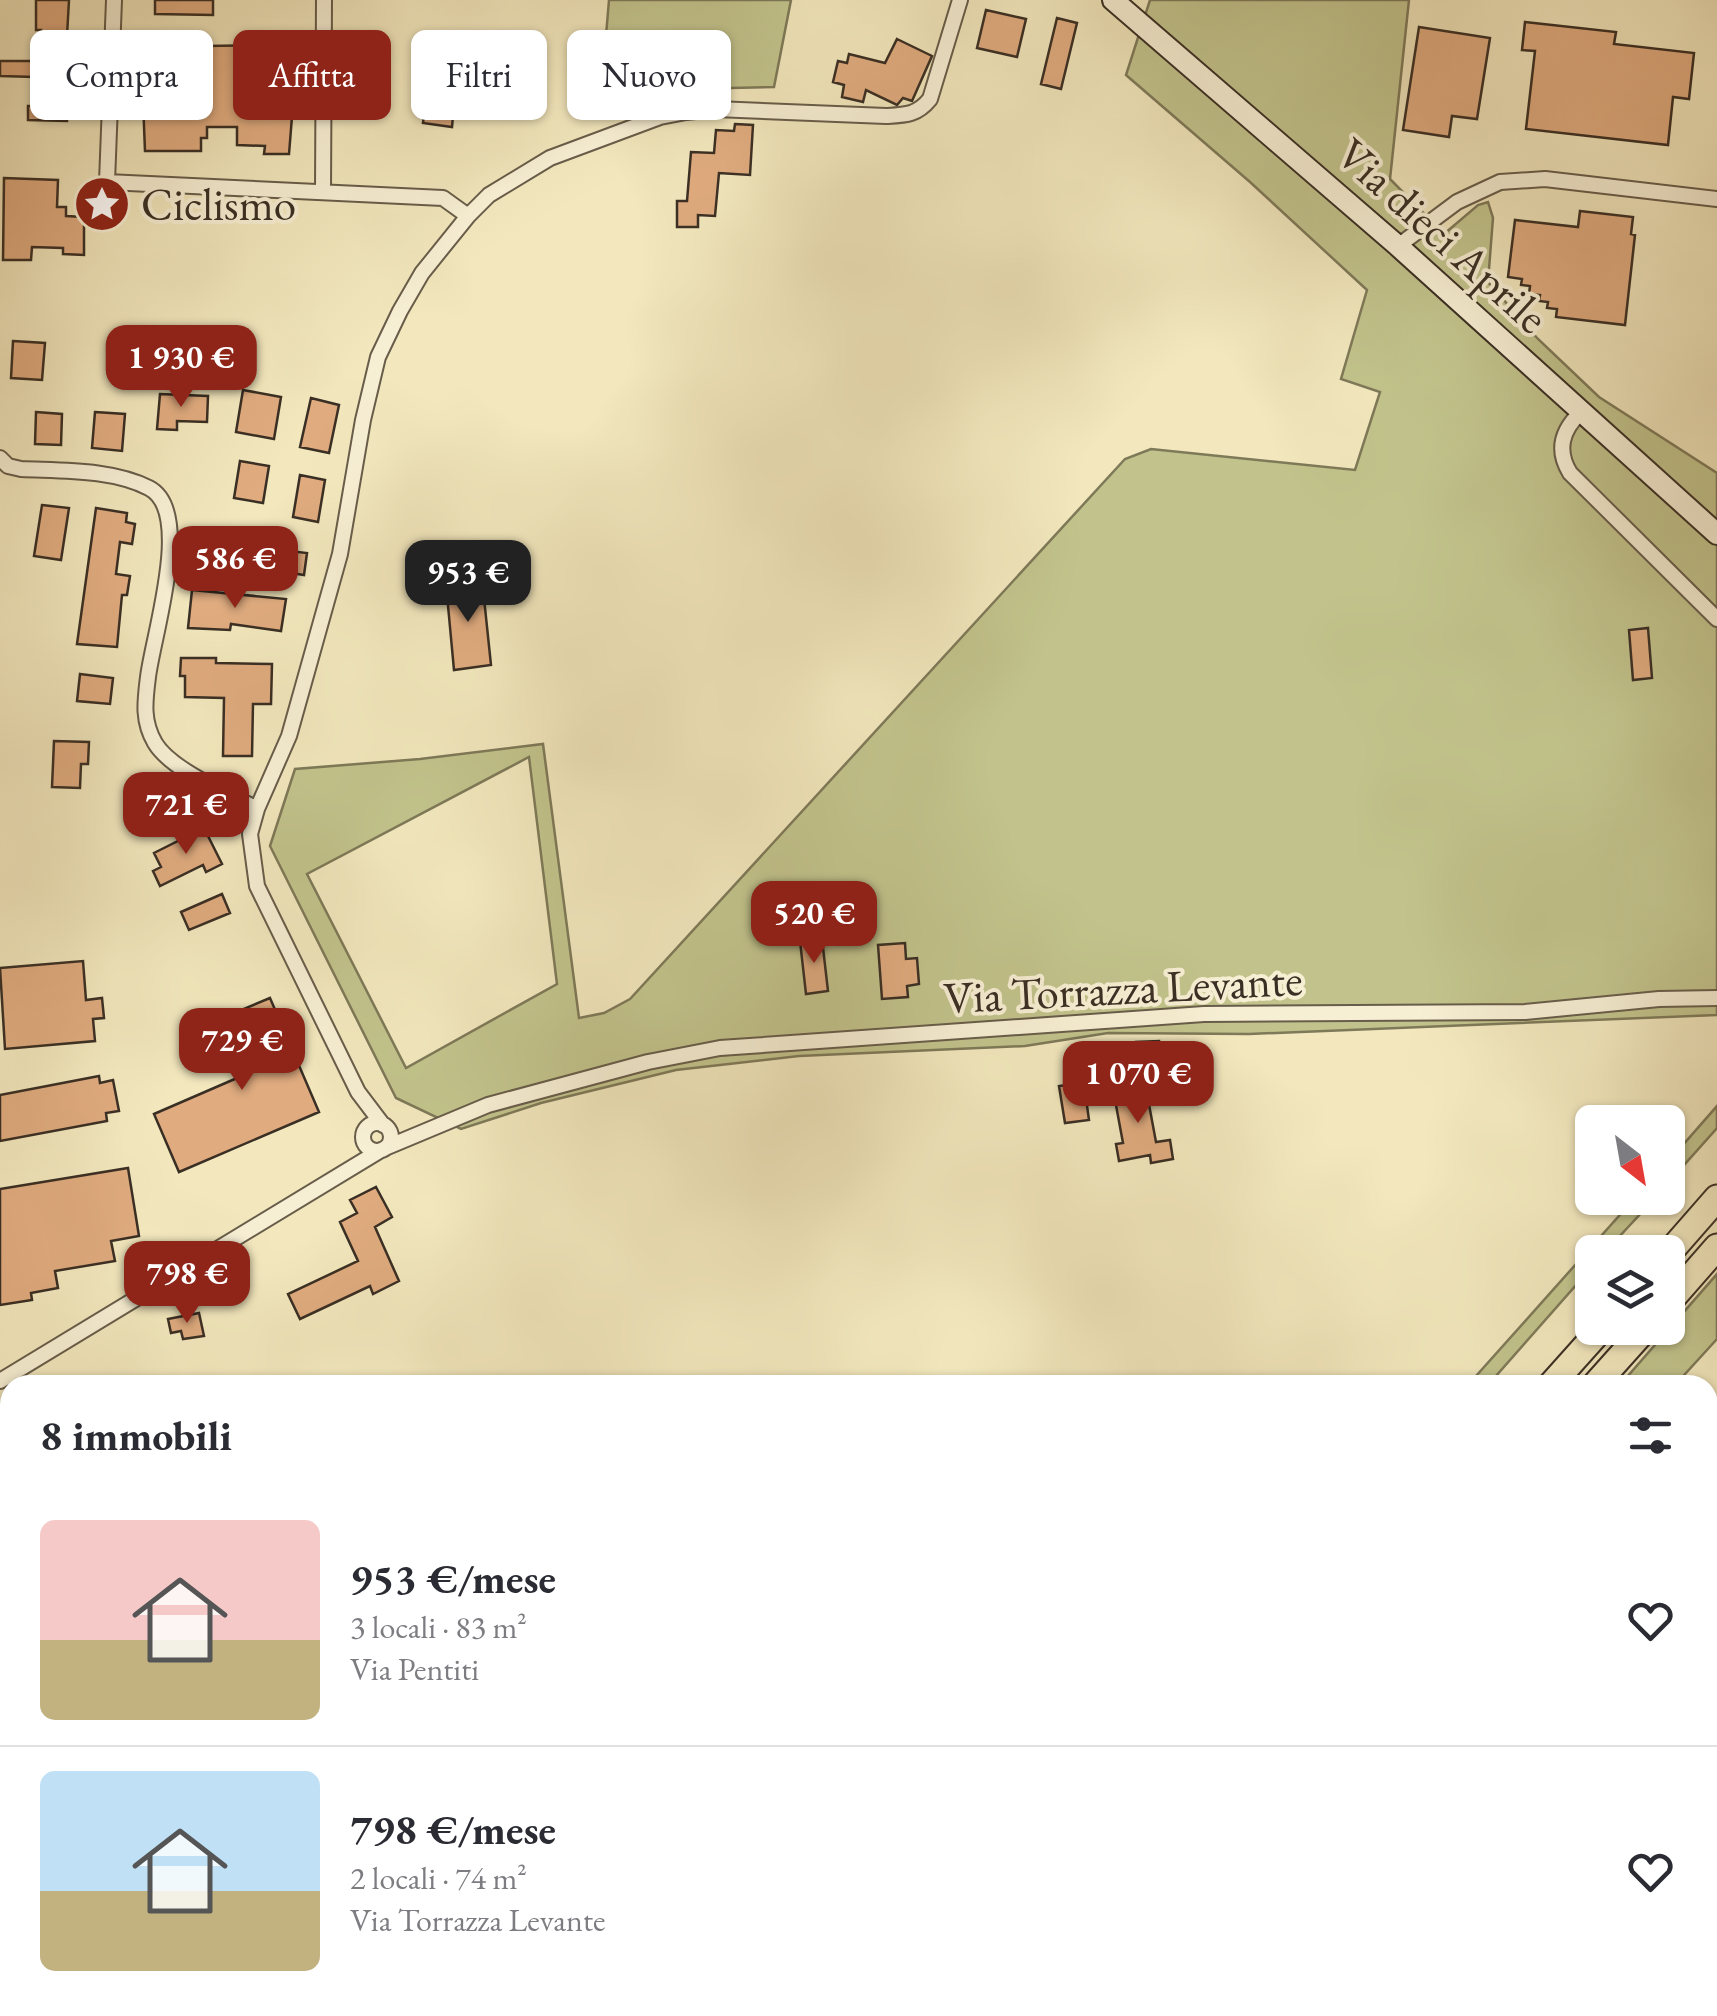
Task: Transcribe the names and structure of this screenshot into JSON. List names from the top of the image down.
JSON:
{
  "streets": {
    "main road": ["Via dieci Aprile"],
    "street": ["Via Torrazza Levante"]
  },
  "places": {
    "place": ["Ciclismo"]
  },
  "north": "bottom right",
  "page": {
    "chip": [
      "Compra",
      "Affitta",
      "Filtri",
      "Nuovo"
    ],
    "price": [
      "1 930 €",
      "586 €",
      "953 €",
      "721 €",
      "520 €",
      "729 €",
      "1 070 €",
      "798 €"
    ],
    "heading": "8 immobili",
    "list": [
      {
        "name": "953 €/mese",
        "note": "3 locali · 83 m² · Via Pentiti"
      },
      {
        "name": "798 €/mese",
        "note": "2 locali · 74 m² · Via Torrazza Levante"
      }
    ]
  }
}
